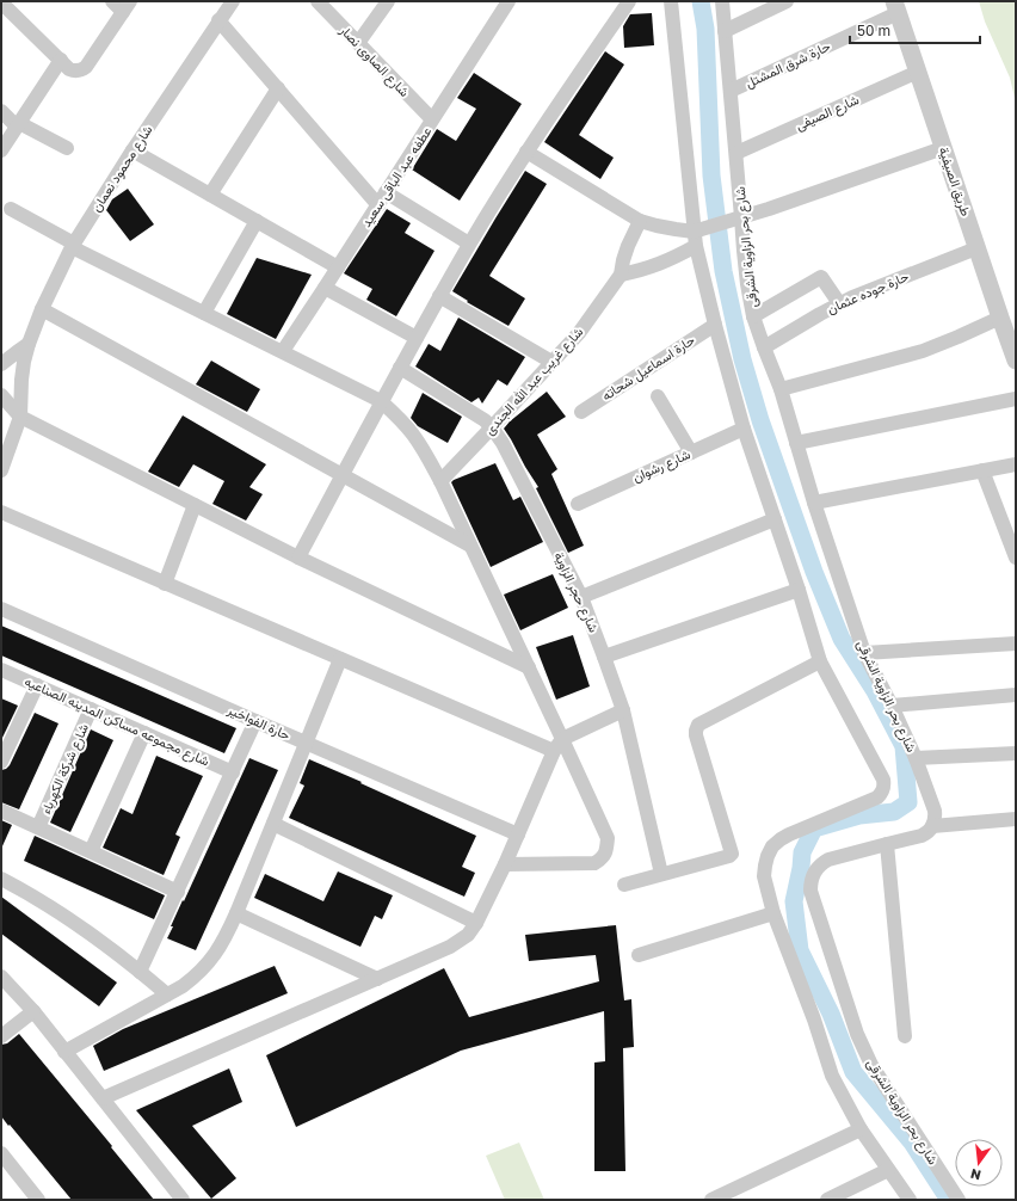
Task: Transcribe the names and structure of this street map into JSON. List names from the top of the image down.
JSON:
{
  "streets": {
    "street": [
      "شارع الصاوى نصار",
      "حارة شرق المشتل",
      "شارع الصيفى",
      "شارع محمود نعمان",
      "عطفه عبد الباقى سعيد",
      "طريق الصيفية",
      "شارع بحر الزاوية الشرقى",
      "حارة جوده عثمان",
      "حارة اسماعيل شحاته",
      "شارع غريب عبد الله الجندى",
      "شارع رشوان",
      "شارع حجر الزاوية",
      "شارع مجموعه مساكن المدينه الصناعيه",
      "حارة الفواخير",
      "شارع شركة الكهرباء"
    ]
  },
  "crossings": [
    ["شارع الصاوى نصار", "عطفه عبد الباقى سعيد"],
    ["حارة شرق المشتل", "طريق الصيفية"],
    ["حارة شرق المشتل", "شارع بحر الزاوية الشرقى"],
    ["شارع الصيفى", "طريق الصيفية"],
    ["شارع الصيفى", "شارع بحر الزاوية الشرقى"],
    ["طريق الصيفية", "حارة جوده عثمان"],
    ["شارع بحر الزاوية الشرقى", "حارة جوده عثمان"],
    ["شارع غريب عبد الله الجندى", "شارع حجر الزاوية"],
    ["شارع مجموعه مساكن المدينه الصناعيه", "شارع شركة الكهرباء"]
  ],
  "scale_bar": "50 m",
  "north": "bottom"
}
